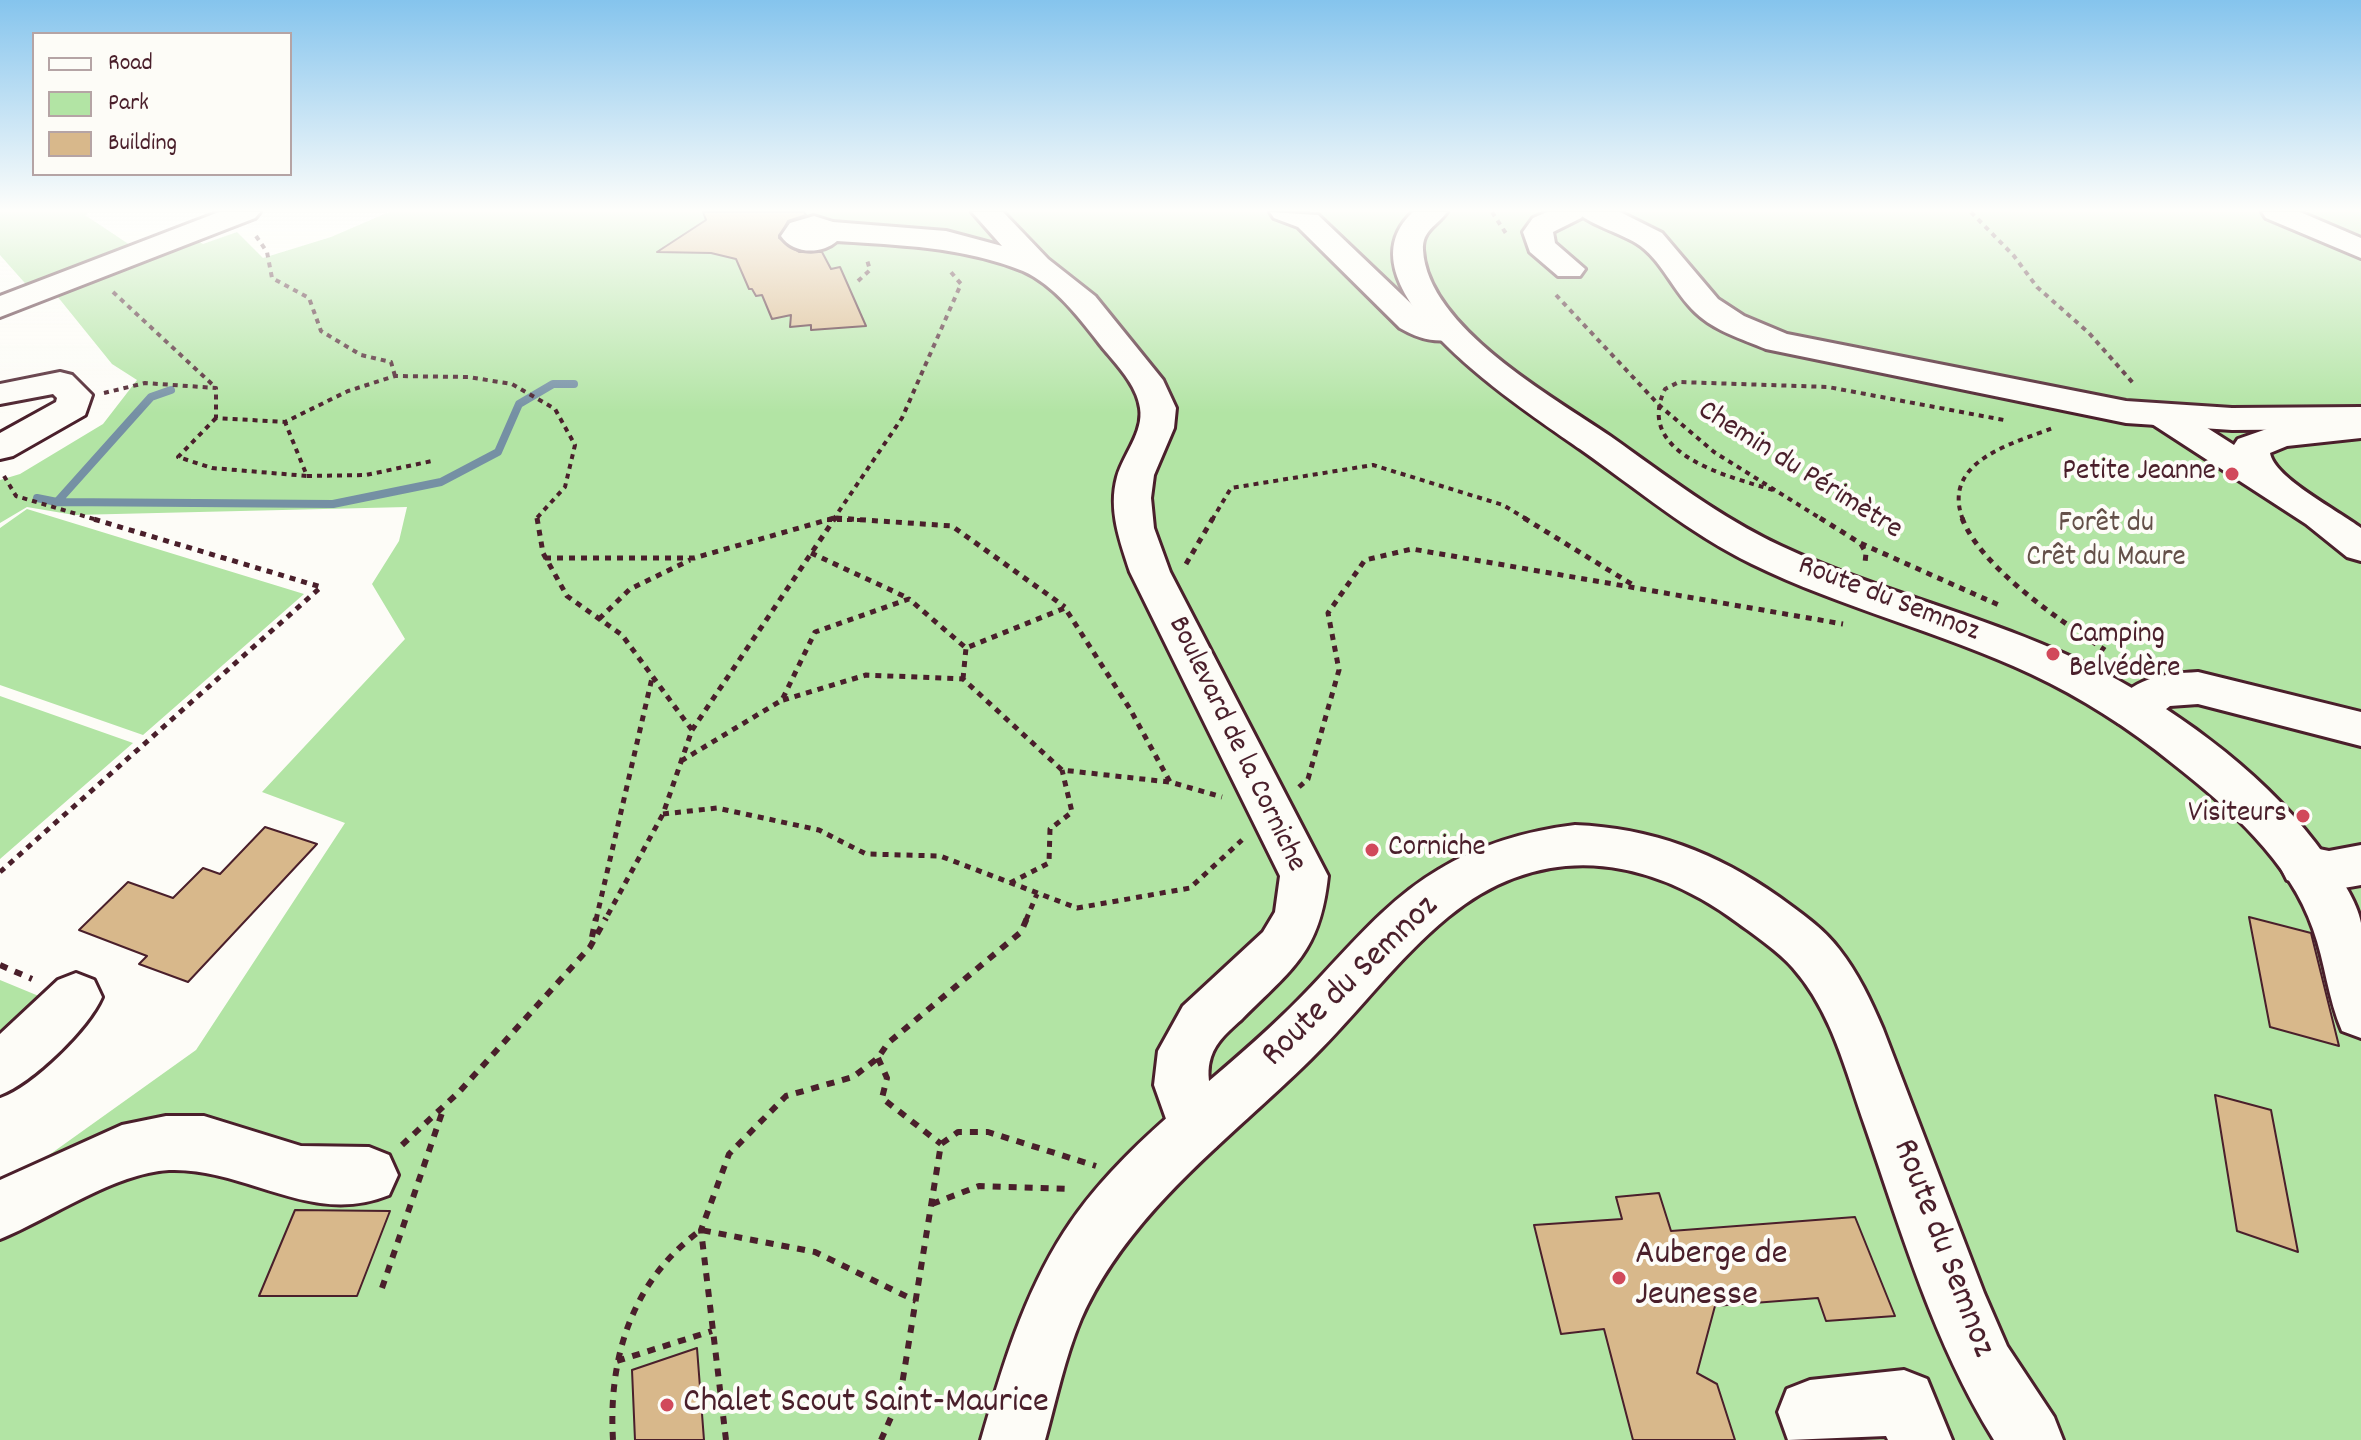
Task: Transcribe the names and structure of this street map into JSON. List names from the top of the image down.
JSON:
{
  "streets": {
    "main road": ["Route du Semnoz", "Boulevard de la Corniche"],
    "path": ["Chemin du Périmètre"]
  },
  "crossings": [
    ["Route du Semnoz", "Boulevard de la Corniche"]
  ],
  "parks": ["Forêt du Crêt du Maure"],
  "places": [
    "Petite Jeanne",
    "Camping Belvédère",
    "Visiteurs",
    "Corniche",
    "Auberge de Jeunesse",
    "Chalet Scout Saint-Maurice"
  ],
  "legend": ["Road", "Park", "Building"]
}
